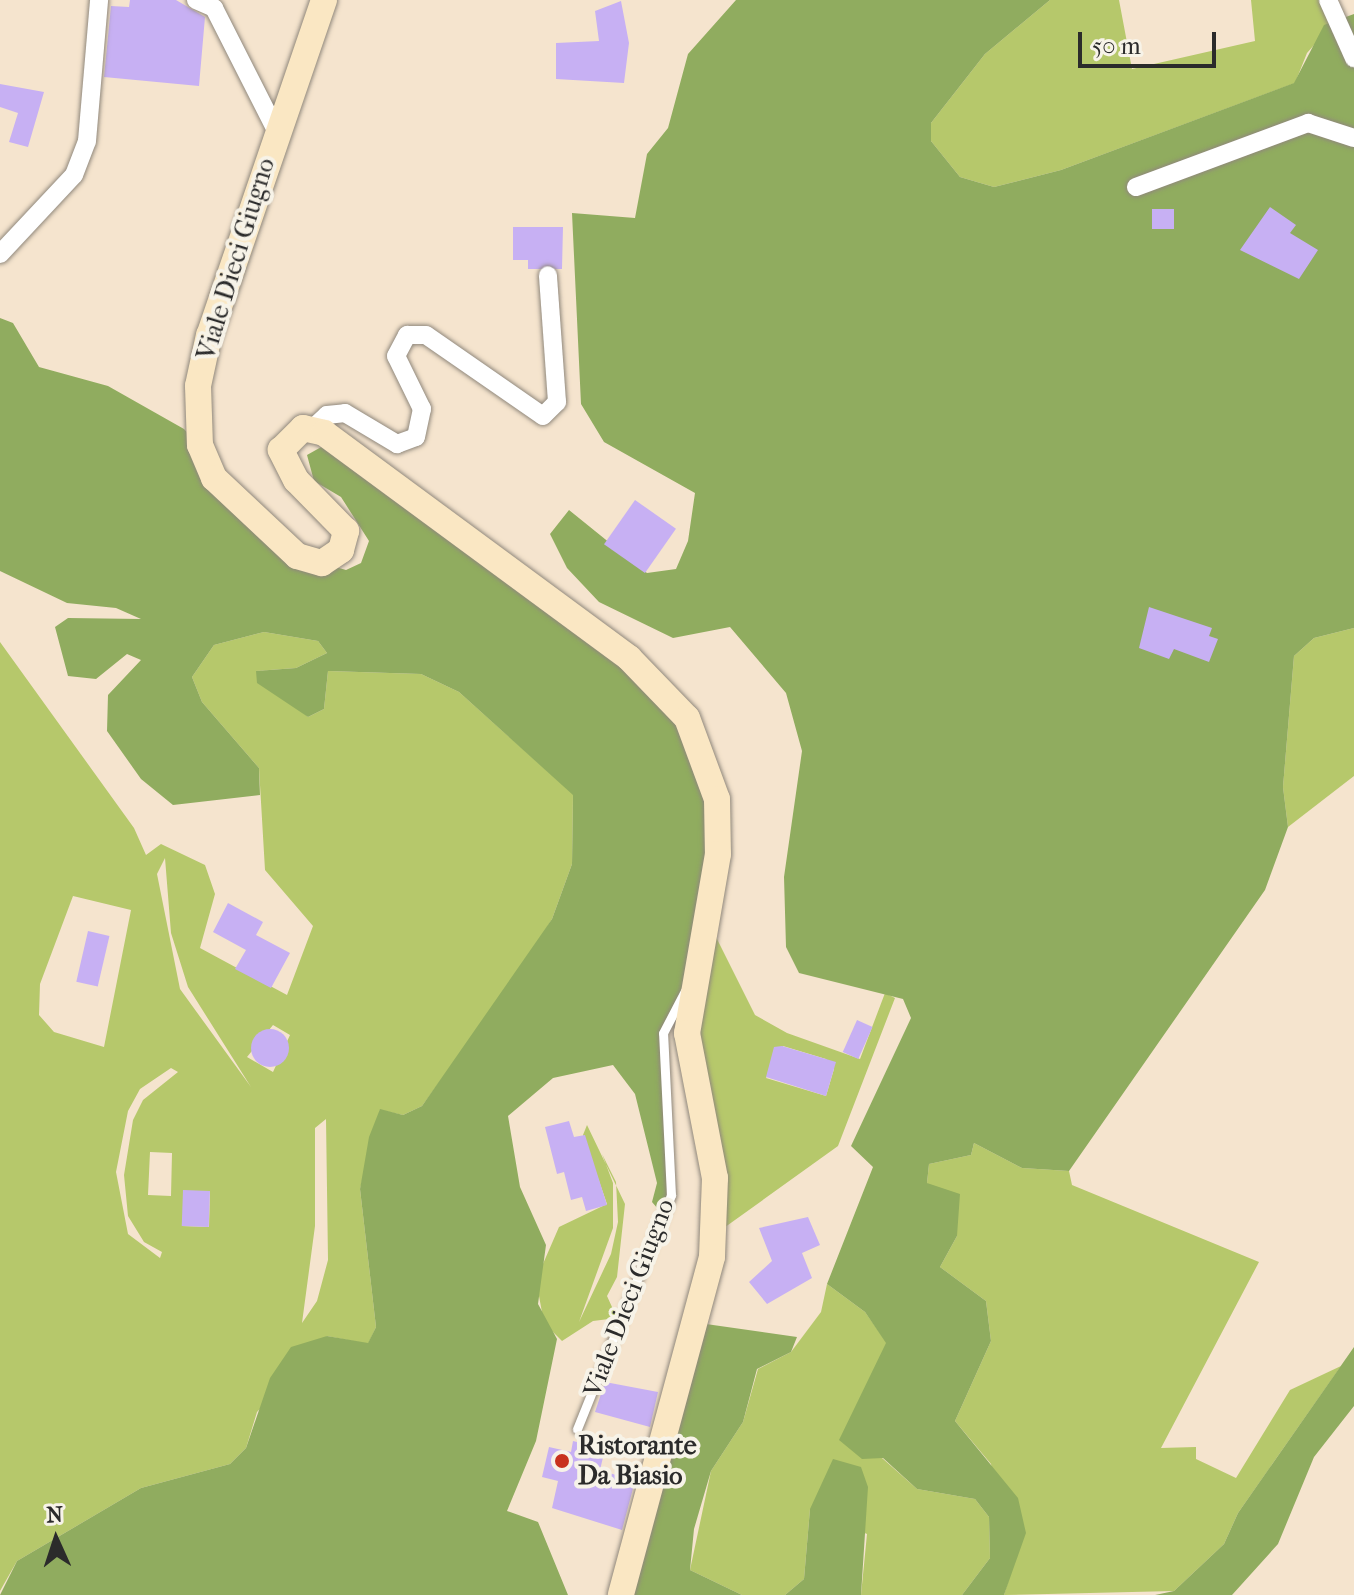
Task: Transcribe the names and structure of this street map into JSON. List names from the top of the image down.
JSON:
{
  "streets": {
    "main road": ["Viale Dieci Giugno"]
  },
  "places": ["Ristorante Da Biasio"],
  "scale_bar": "50 m",
  "north": "top"
}
